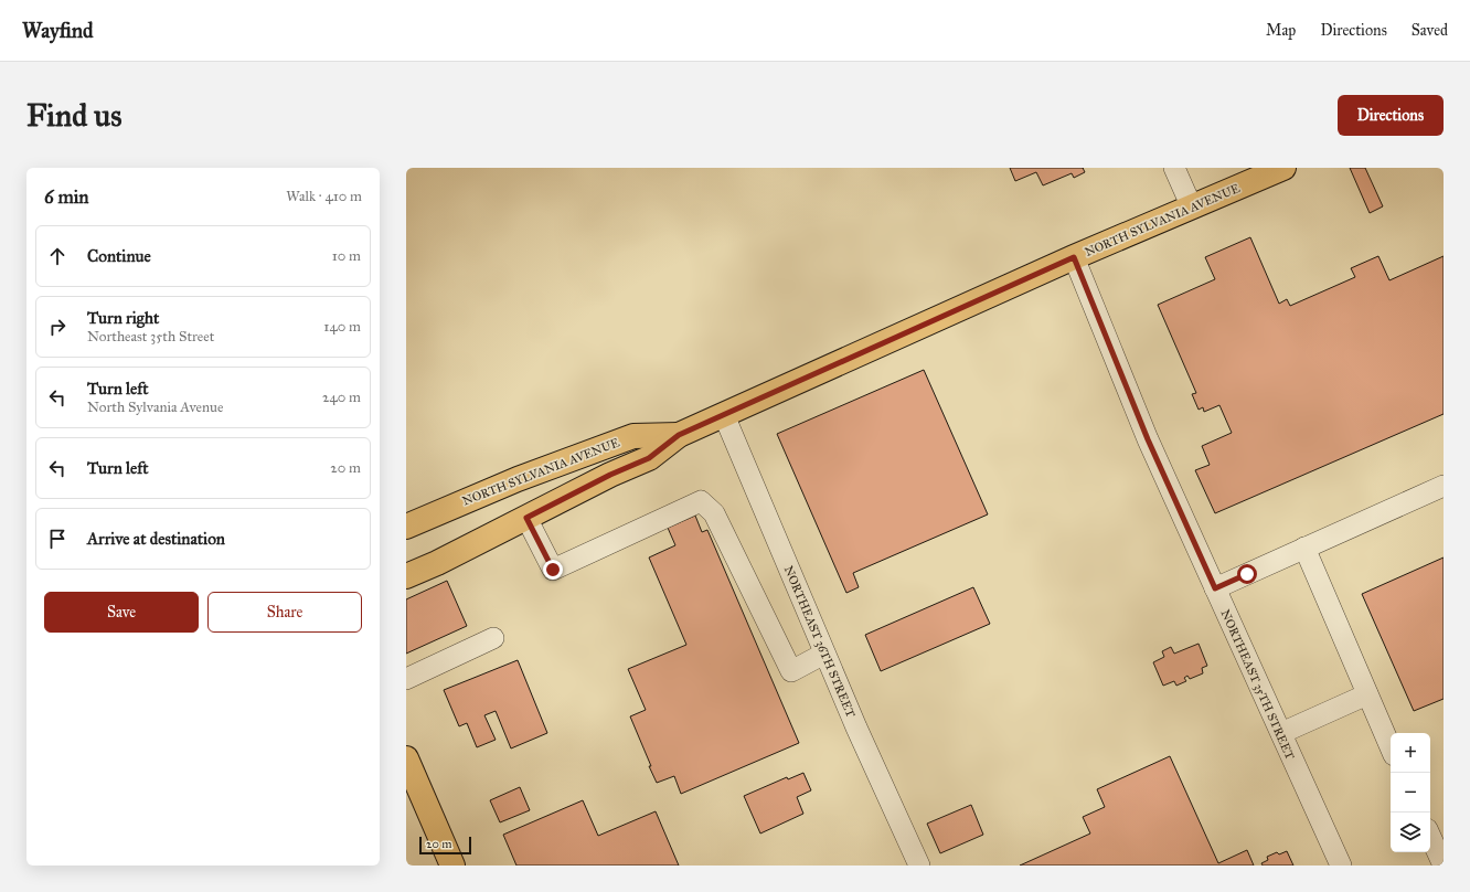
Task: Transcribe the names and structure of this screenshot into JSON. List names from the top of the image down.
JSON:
{
  "streets": {
    "main road": ["NORTH SYLVANIA AVENUE"],
    "street": ["NORTHEAST 36TH STREET", "NORTHEAST 35TH STREET"]
  },
  "crossings": [
    ["NORTH SYLVANIA AVENUE", "NORTHEAST 36TH STREET"],
    ["NORTH SYLVANIA AVENUE", "NORTHEAST 35TH STREET"]
  ],
  "scale_bar": "20 m",
  "page": {
    "header": "Wayfind",
    "nav": ["Map", "Directions", "Saved"],
    "buttons": [
      "Directions",
      ["Save", "Share"]
    ],
    "title": "Find us",
    "heading": ["6 min", "Walk · 410 m"],
    "list": [
      ["Continue", "10 m"],
      ["Turn right", "Northeast 35th Street", "140 m"],
      ["Turn left", "North Sylvania Avenue", "240 m"],
      ["Turn left", "20 m"],
      "Arrive at destination"
    ],
    "map_buttons": ["+", "−"],
    "scale": "20 m"
  }
}
